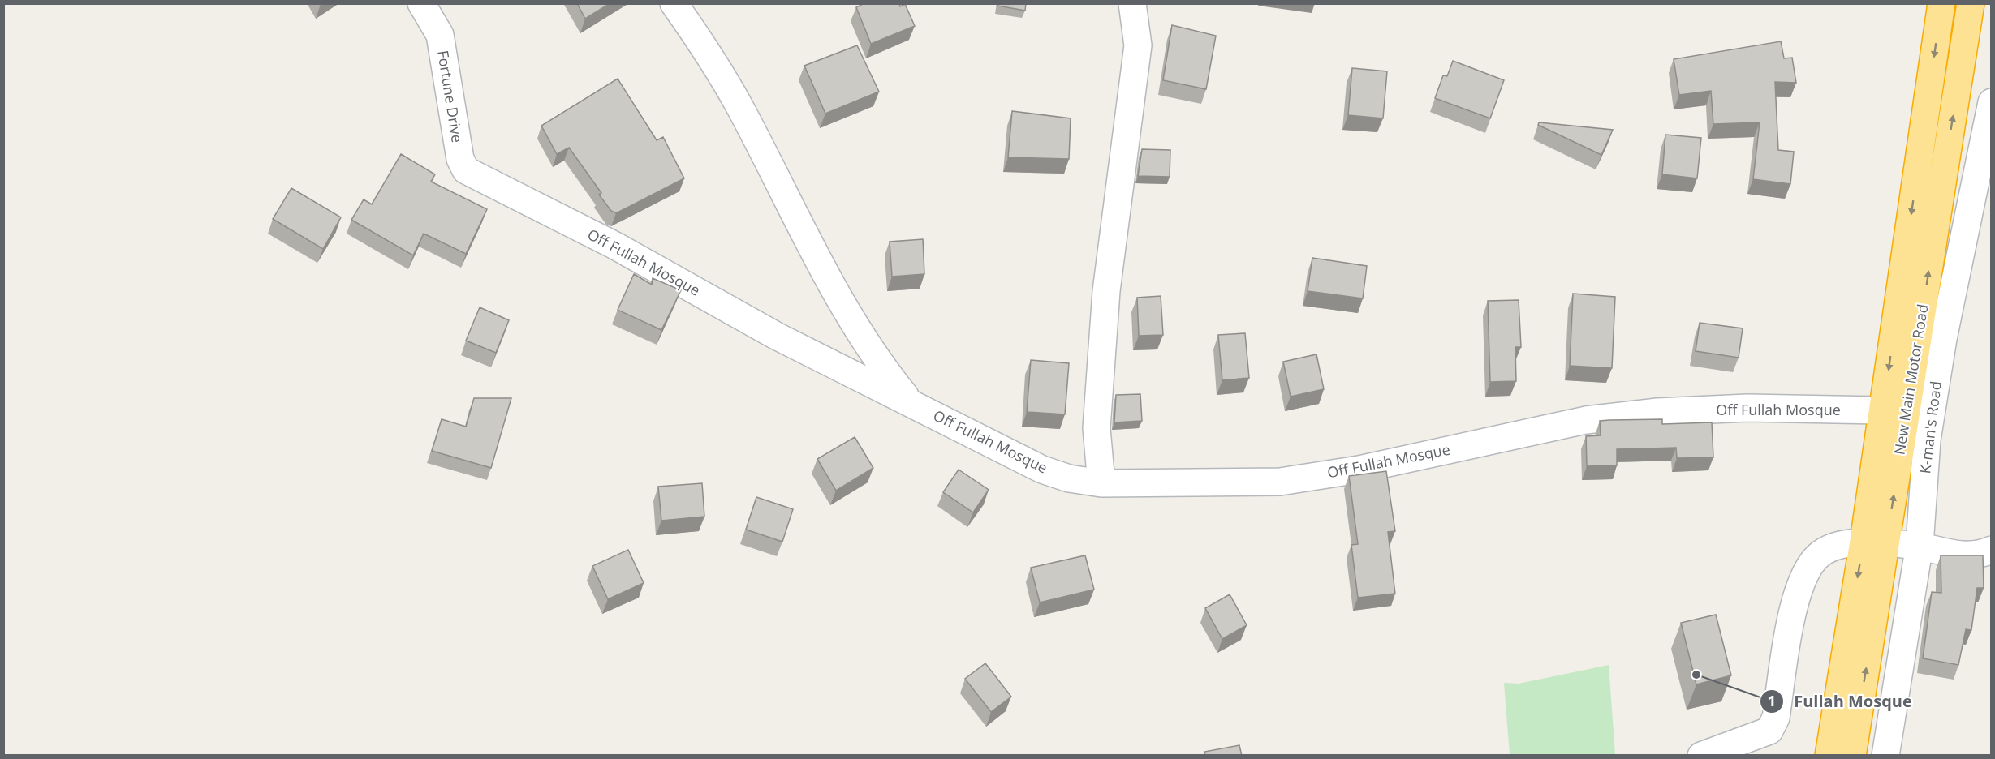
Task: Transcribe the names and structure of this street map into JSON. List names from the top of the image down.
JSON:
{
  "streets": {
    "highway": ["New Main Motor Road"],
    "street": ["Fortune Drive", "Off Fullah Mosque", "K-man's Road"]
  },
  "crossings": [
    ["Fortune Drive", "Off Fullah Mosque"],
    ["Off Fullah Mosque", "New Main Motor Road"]
  ],
  "places": ["Fullah Mosque"]
}
